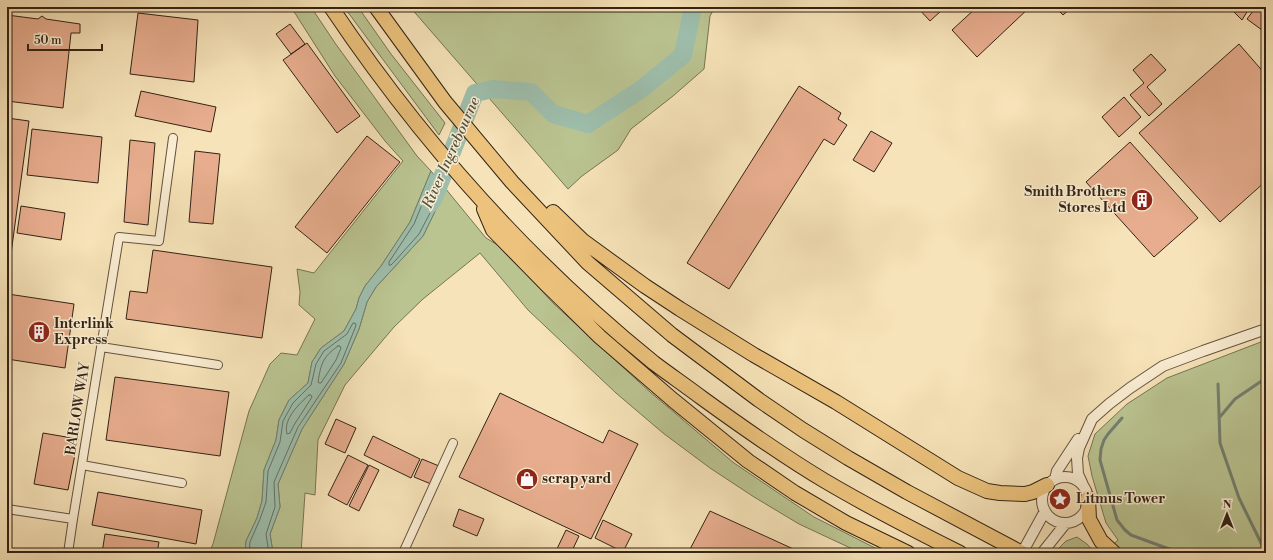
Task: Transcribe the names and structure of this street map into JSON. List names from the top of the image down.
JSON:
{
  "streets": {
    "street": ["BARLOW WAY"]
  },
  "water": ["River Ingrebourne"],
  "places": {
    "building": ["Smith Brothers Stores Ltd", "Interlink Express"],
    "shop": ["scrap yard"],
    "place": ["Litmus Tower"]
  },
  "scale_bar": "50 m",
  "north": "top"
}
